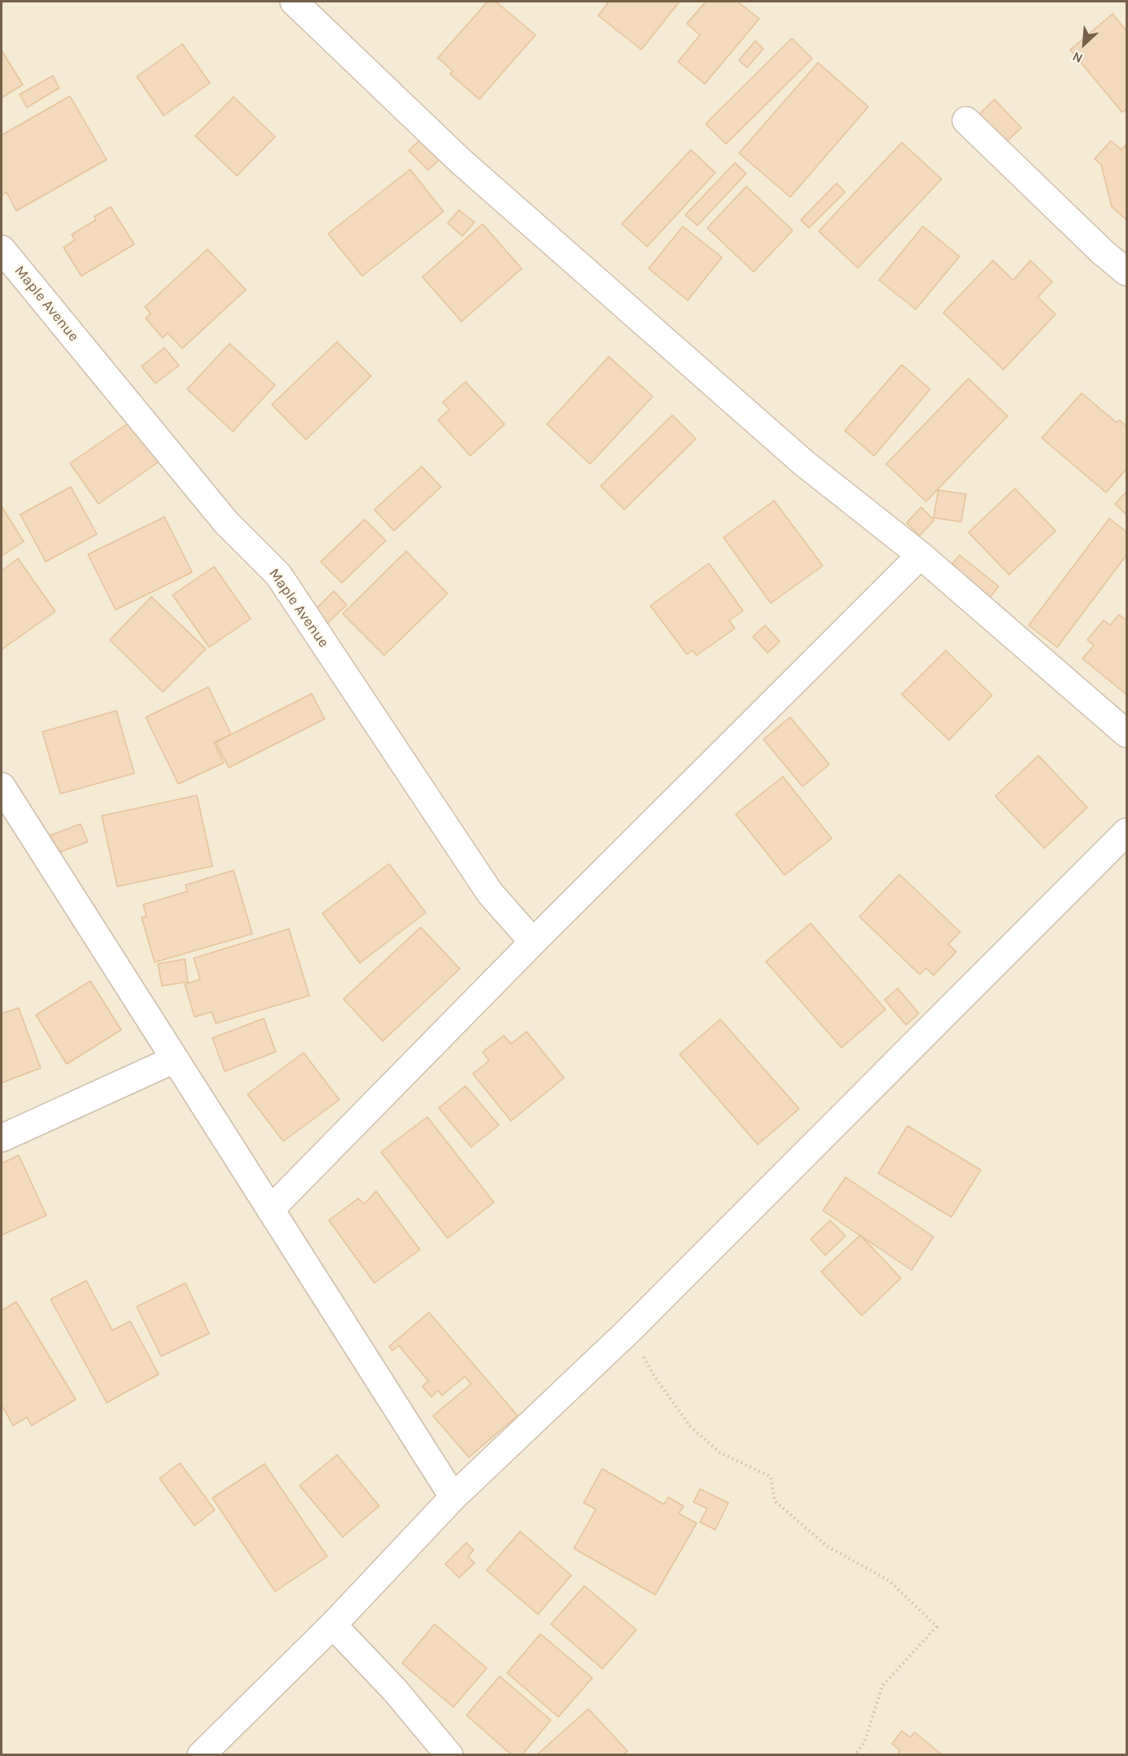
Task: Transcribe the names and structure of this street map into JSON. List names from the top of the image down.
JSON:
{
  "streets": {
    "street": ["Maple Avenue"]
  },
  "north": "bottom left"
}
